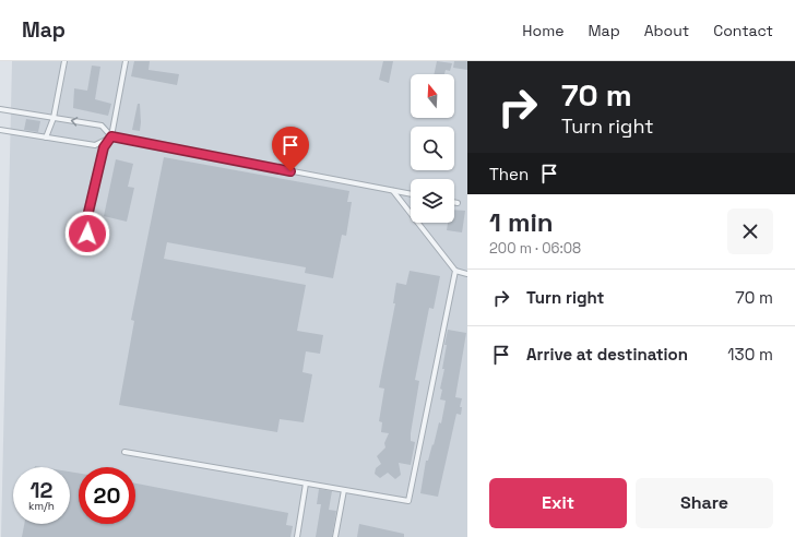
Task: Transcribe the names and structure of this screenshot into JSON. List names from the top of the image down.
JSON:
{
  "north": "top",
  "page": {
    "header": "Map",
    "nav": [
      "Home",
      "Map",
      "About",
      "Contact"
    ],
    "turn": ["70 m", "Turn right"],
    "then": "Then",
    "heading": ["1 min", "200 m · 06:08"],
    "list": [
      {
        "name": "Turn right",
        "value": "70 m"
      },
      {
        "name": "Arrive at destination",
        "value": "130 m"
      }
    ],
    "speed": "12 km/h",
    "limit": "20",
    "buttons": ["Exit", "Share"]
  }
}
